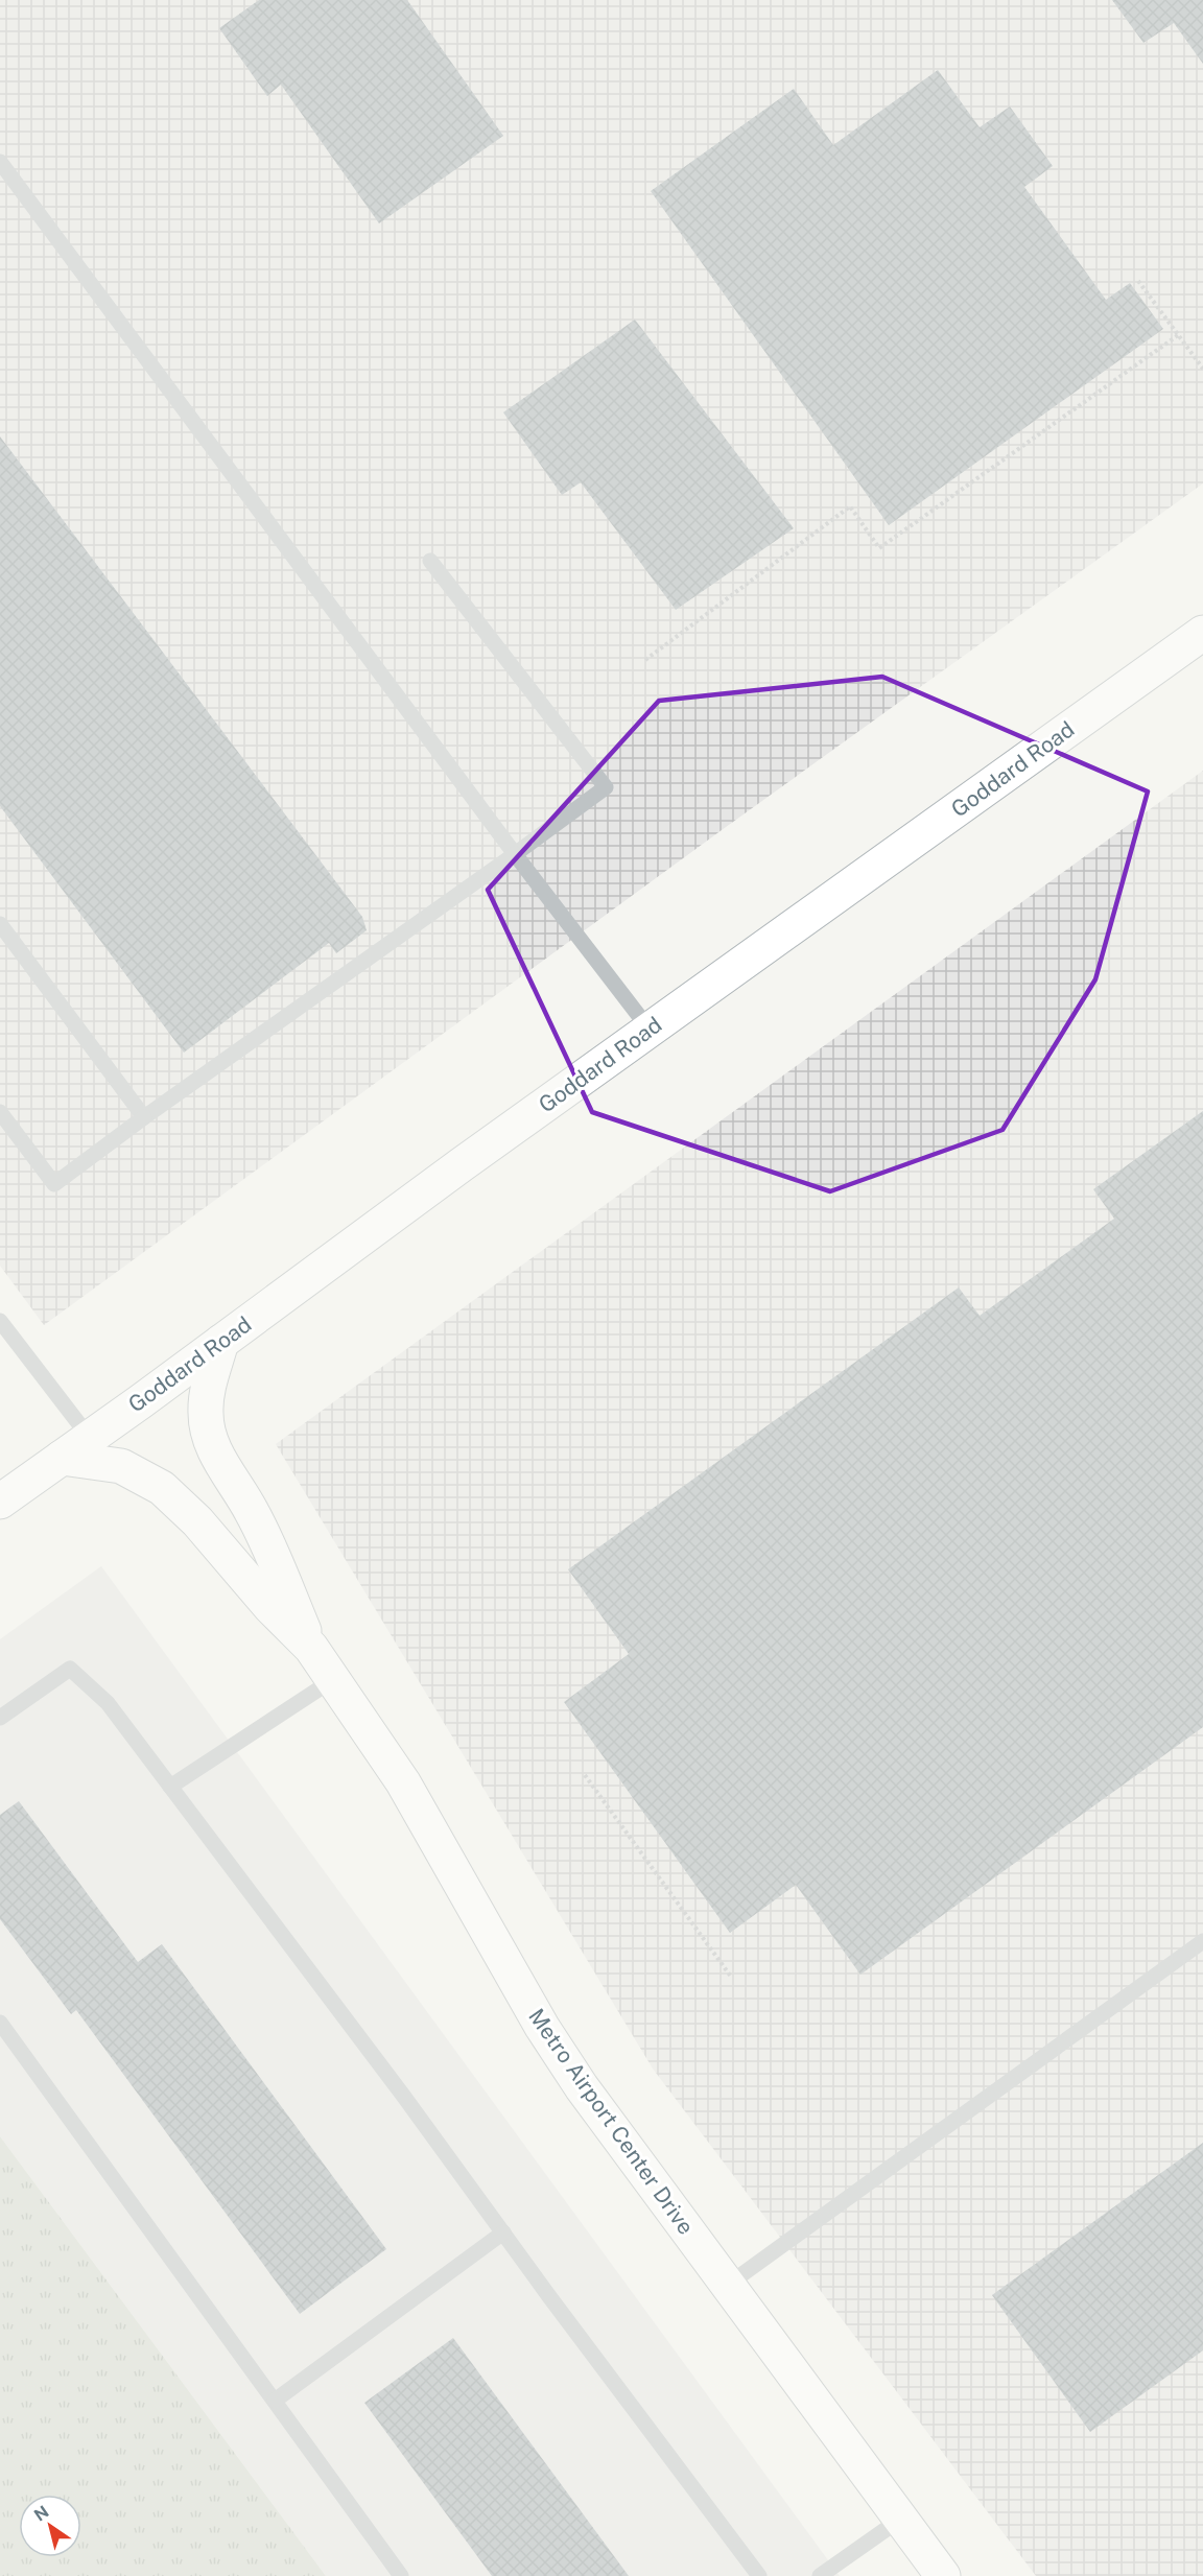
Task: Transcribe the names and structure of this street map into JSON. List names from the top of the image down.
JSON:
{
  "streets": {
    "street": ["Goddard Road", "Metro Airport Center Drive"]
  },
  "crossings": [
    ["Goddard Road", "Metro Airport Center Drive"]
  ],
  "north": "top left"
}
